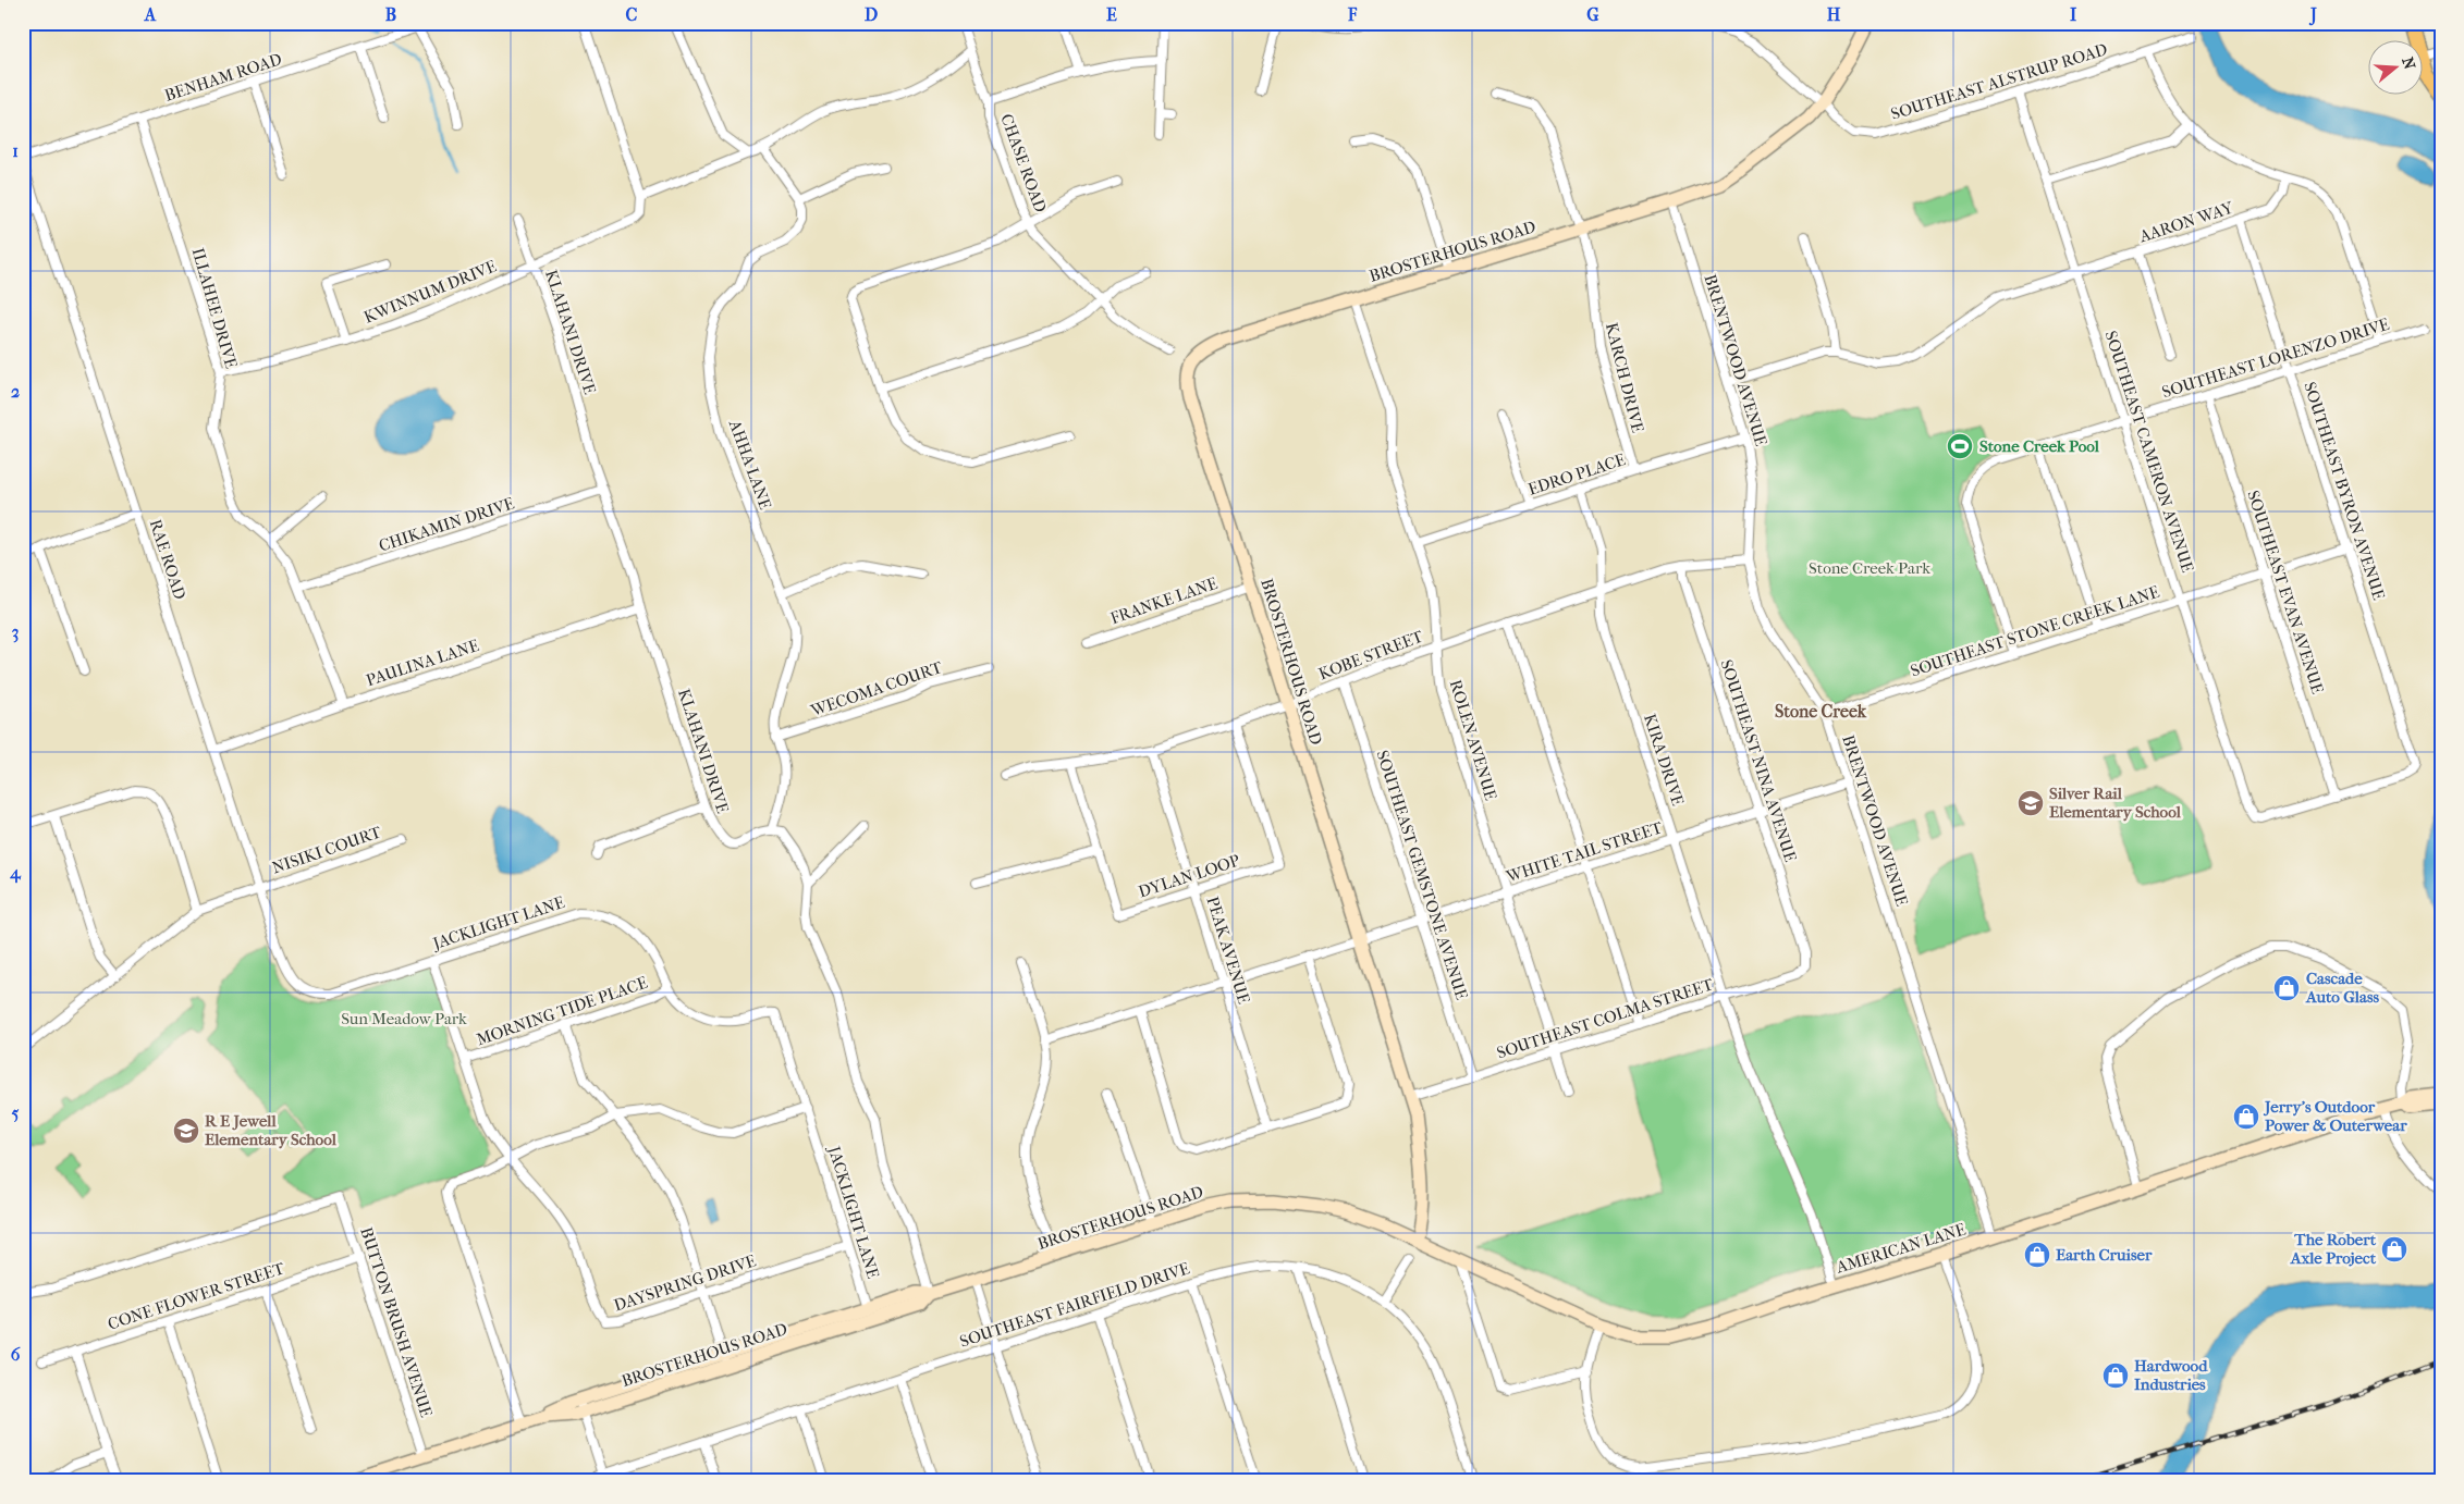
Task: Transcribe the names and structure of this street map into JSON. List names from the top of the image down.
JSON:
{
  "streets": {
    "street": [
      "BENHAM ROAD",
      "SOUTHEAST ALSTRUP ROAD",
      "CHASE ROAD",
      "AARON WAY",
      "BROSTERHOUS ROAD",
      "KWINNUM DRIVE",
      "ILLAHEE DRIVE",
      "KLAHANI DRIVE",
      "SOUTHEAST LORENZO DRIVE",
      "BRENTWOOD AVENUE",
      "KARCH DRIVE",
      "SOUTHEAST CAMERON AVENUE",
      "AHHA LANE",
      "EDRO PLACE",
      "SOUTHEAST BYRON AVENUE",
      "CHIKAMIN DRIVE",
      "RAE ROAD",
      "SOUTHEAST EVAN AVENUE",
      "FRANKE LANE",
      "SOUTHEAST STONE CREEK LANE",
      "KOBE STREET",
      "PAULINA LANE",
      "WECOMA COURT",
      "ROLEN AVENUE",
      "KIRA DRIVE",
      "SOUTHEAST NINA AVENUE",
      "NISIKI COURT",
      "WHITE TAIL STREET",
      "SOUTHEAST GEMSTONE AVENUE",
      "DYLAN LOOP",
      "JACKLIGHT LANE",
      "PEAK AVENUE",
      "MORNING TIDE PLACE",
      "SOUTHEAST COLMA STREET",
      "AMERICAN LANE",
      "DAYSPRING DRIVE",
      "CONE FLOWER STREET",
      "SOUTHEAST FAIRFIELD DRIVE",
      "BUTTON BRUSH AVENUE"
    ]
  },
  "crossings": [
    ["BENHAM ROAD", "ILLAHEE DRIVE"],
    ["SOUTHEAST ALSTRUP ROAD", "BROSTERHOUS ROAD"],
    ["SOUTHEAST ALSTRUP ROAD", "SOUTHEAST CAMERON AVENUE"],
    ["AARON WAY", "SOUTHEAST CAMERON AVENUE"],
    ["AARON WAY", "SOUTHEAST BYRON AVENUE"],
    ["BROSTERHOUS ROAD", "BRENTWOOD AVENUE"],
    ["BROSTERHOUS ROAD", "KARCH DRIVE"],
    ["BROSTERHOUS ROAD", "FRANKE LANE"],
    ["BROSTERHOUS ROAD", "KOBE STREET"],
    ["BROSTERHOUS ROAD", "ROLEN AVENUE"],
    ["BROSTERHOUS ROAD", "WHITE TAIL STREET"],
    ["BROSTERHOUS ROAD", "JACKLIGHT LANE"],
    ["BROSTERHOUS ROAD", "SOUTHEAST COLMA STREET"],
    ["BROSTERHOUS ROAD", "AMERICAN LANE"],
    ["BROSTERHOUS ROAD", "BUTTON BRUSH AVENUE"],
    ["KWINNUM DRIVE", "ILLAHEE DRIVE"],
    ["KWINNUM DRIVE", "KLAHANI DRIVE"],
    ["ILLAHEE DRIVE", "CHIKAMIN DRIVE"],
    ["ILLAHEE DRIVE", "PAULINA LANE"],
    ["KLAHANI DRIVE", "AHHA LANE"],
    ["KLAHANI DRIVE", "CHIKAMIN DRIVE"],
    ["KLAHANI DRIVE", "PAULINA LANE"],
    ["SOUTHEAST LORENZO DRIVE", "SOUTHEAST CAMERON AVENUE"],
    ["SOUTHEAST LORENZO DRIVE", "SOUTHEAST BYRON AVENUE"],
    ["SOUTHEAST LORENZO DRIVE", "SOUTHEAST EVAN AVENUE"],
    ["SOUTHEAST LORENZO DRIVE", "SOUTHEAST STONE CREEK LANE"],
    ["BRENTWOOD AVENUE", "EDRO PLACE"],
    ["BRENTWOOD AVENUE", "SOUTHEAST STONE CREEK LANE"],
    ["BRENTWOOD AVENUE", "KOBE STREET"],
    ["BRENTWOOD AVENUE", "WHITE TAIL STREET"],
    ["BRENTWOOD AVENUE", "AMERICAN LANE"],
    ["KARCH DRIVE", "EDRO PLACE"],
    ["SOUTHEAST CAMERON AVENUE", "SOUTHEAST BYRON AVENUE"],
    ["SOUTHEAST CAMERON AVENUE", "SOUTHEAST EVAN AVENUE"],
    ["SOUTHEAST CAMERON AVENUE", "SOUTHEAST STONE CREEK LANE"],
    ["AHHA LANE", "WECOMA COURT"],
    ["EDRO PLACE", "ROLEN AVENUE"],
    ["EDRO PLACE", "KIRA DRIVE"],
    ["SOUTHEAST BYRON AVENUE", "SOUTHEAST EVAN AVENUE"],
    ["SOUTHEAST BYRON AVENUE", "SOUTHEAST STONE CREEK LANE"],
    ["RAE ROAD", "PAULINA LANE"],
    ["RAE ROAD", "NISIKI COURT"],
    ["RAE ROAD", "JACKLIGHT LANE"],
    ["SOUTHEAST EVAN AVENUE", "SOUTHEAST STONE CREEK LANE"],
    ["KOBE STREET", "ROLEN AVENUE"],
    ["KOBE STREET", "KIRA DRIVE"],
    ["KOBE STREET", "SOUTHEAST NINA AVENUE"],
    ["KOBE STREET", "SOUTHEAST GEMSTONE AVENUE"],
    ["KOBE STREET", "DYLAN LOOP"],
    ["KOBE STREET", "PEAK AVENUE"],
    ["ROLEN AVENUE", "WHITE TAIL STREET"],
    ["ROLEN AVENUE", "SOUTHEAST COLMA STREET"],
    ["KIRA DRIVE", "WHITE TAIL STREET"],
    ["KIRA DRIVE", "SOUTHEAST COLMA STREET"],
    ["KIRA DRIVE", "AMERICAN LANE"],
    ["SOUTHEAST NINA AVENUE", "WHITE TAIL STREET"],
    ["SOUTHEAST NINA AVENUE", "SOUTHEAST COLMA STREET"],
    ["WHITE TAIL STREET", "SOUTHEAST GEMSTONE AVENUE"],
    ["WHITE TAIL STREET", "PEAK AVENUE"],
    ["SOUTHEAST GEMSTONE AVENUE", "SOUTHEAST COLMA STREET"],
    ["DYLAN LOOP", "PEAK AVENUE"],
    ["JACKLIGHT LANE", "MORNING TIDE PLACE"],
    ["JACKLIGHT LANE", "DAYSPRING DRIVE"],
    ["MORNING TIDE PLACE", "DAYSPRING DRIVE"],
    ["CONE FLOWER STREET", "BUTTON BRUSH AVENUE"]
  ],
  "districts": ["Stone Creek"],
  "parks": ["Stone Creek Park", "Sun Meadow Park"],
  "places": {
    "sports": ["Stone Creek Pool"],
    "school or university": ["Silver Rail Elementary School", "R E Jewell Elementary School"],
    "shop": [
      "Cascade Auto Glass",
      "Jerry's Outdoor Power & Outerwear",
      "The Robert Axle Project",
      "Earth Cruiser",
      "Hardwood Industries"
    ]
  },
  "north": "right",
  "grid": {
    "columns": [
      "A",
      "B",
      "C",
      "D",
      "E",
      "F",
      "G",
      "H",
      "I",
      "J"
    ],
    "rows": [
      "1",
      "2",
      "3",
      "4",
      "5",
      "6"
    ]
  }
}
